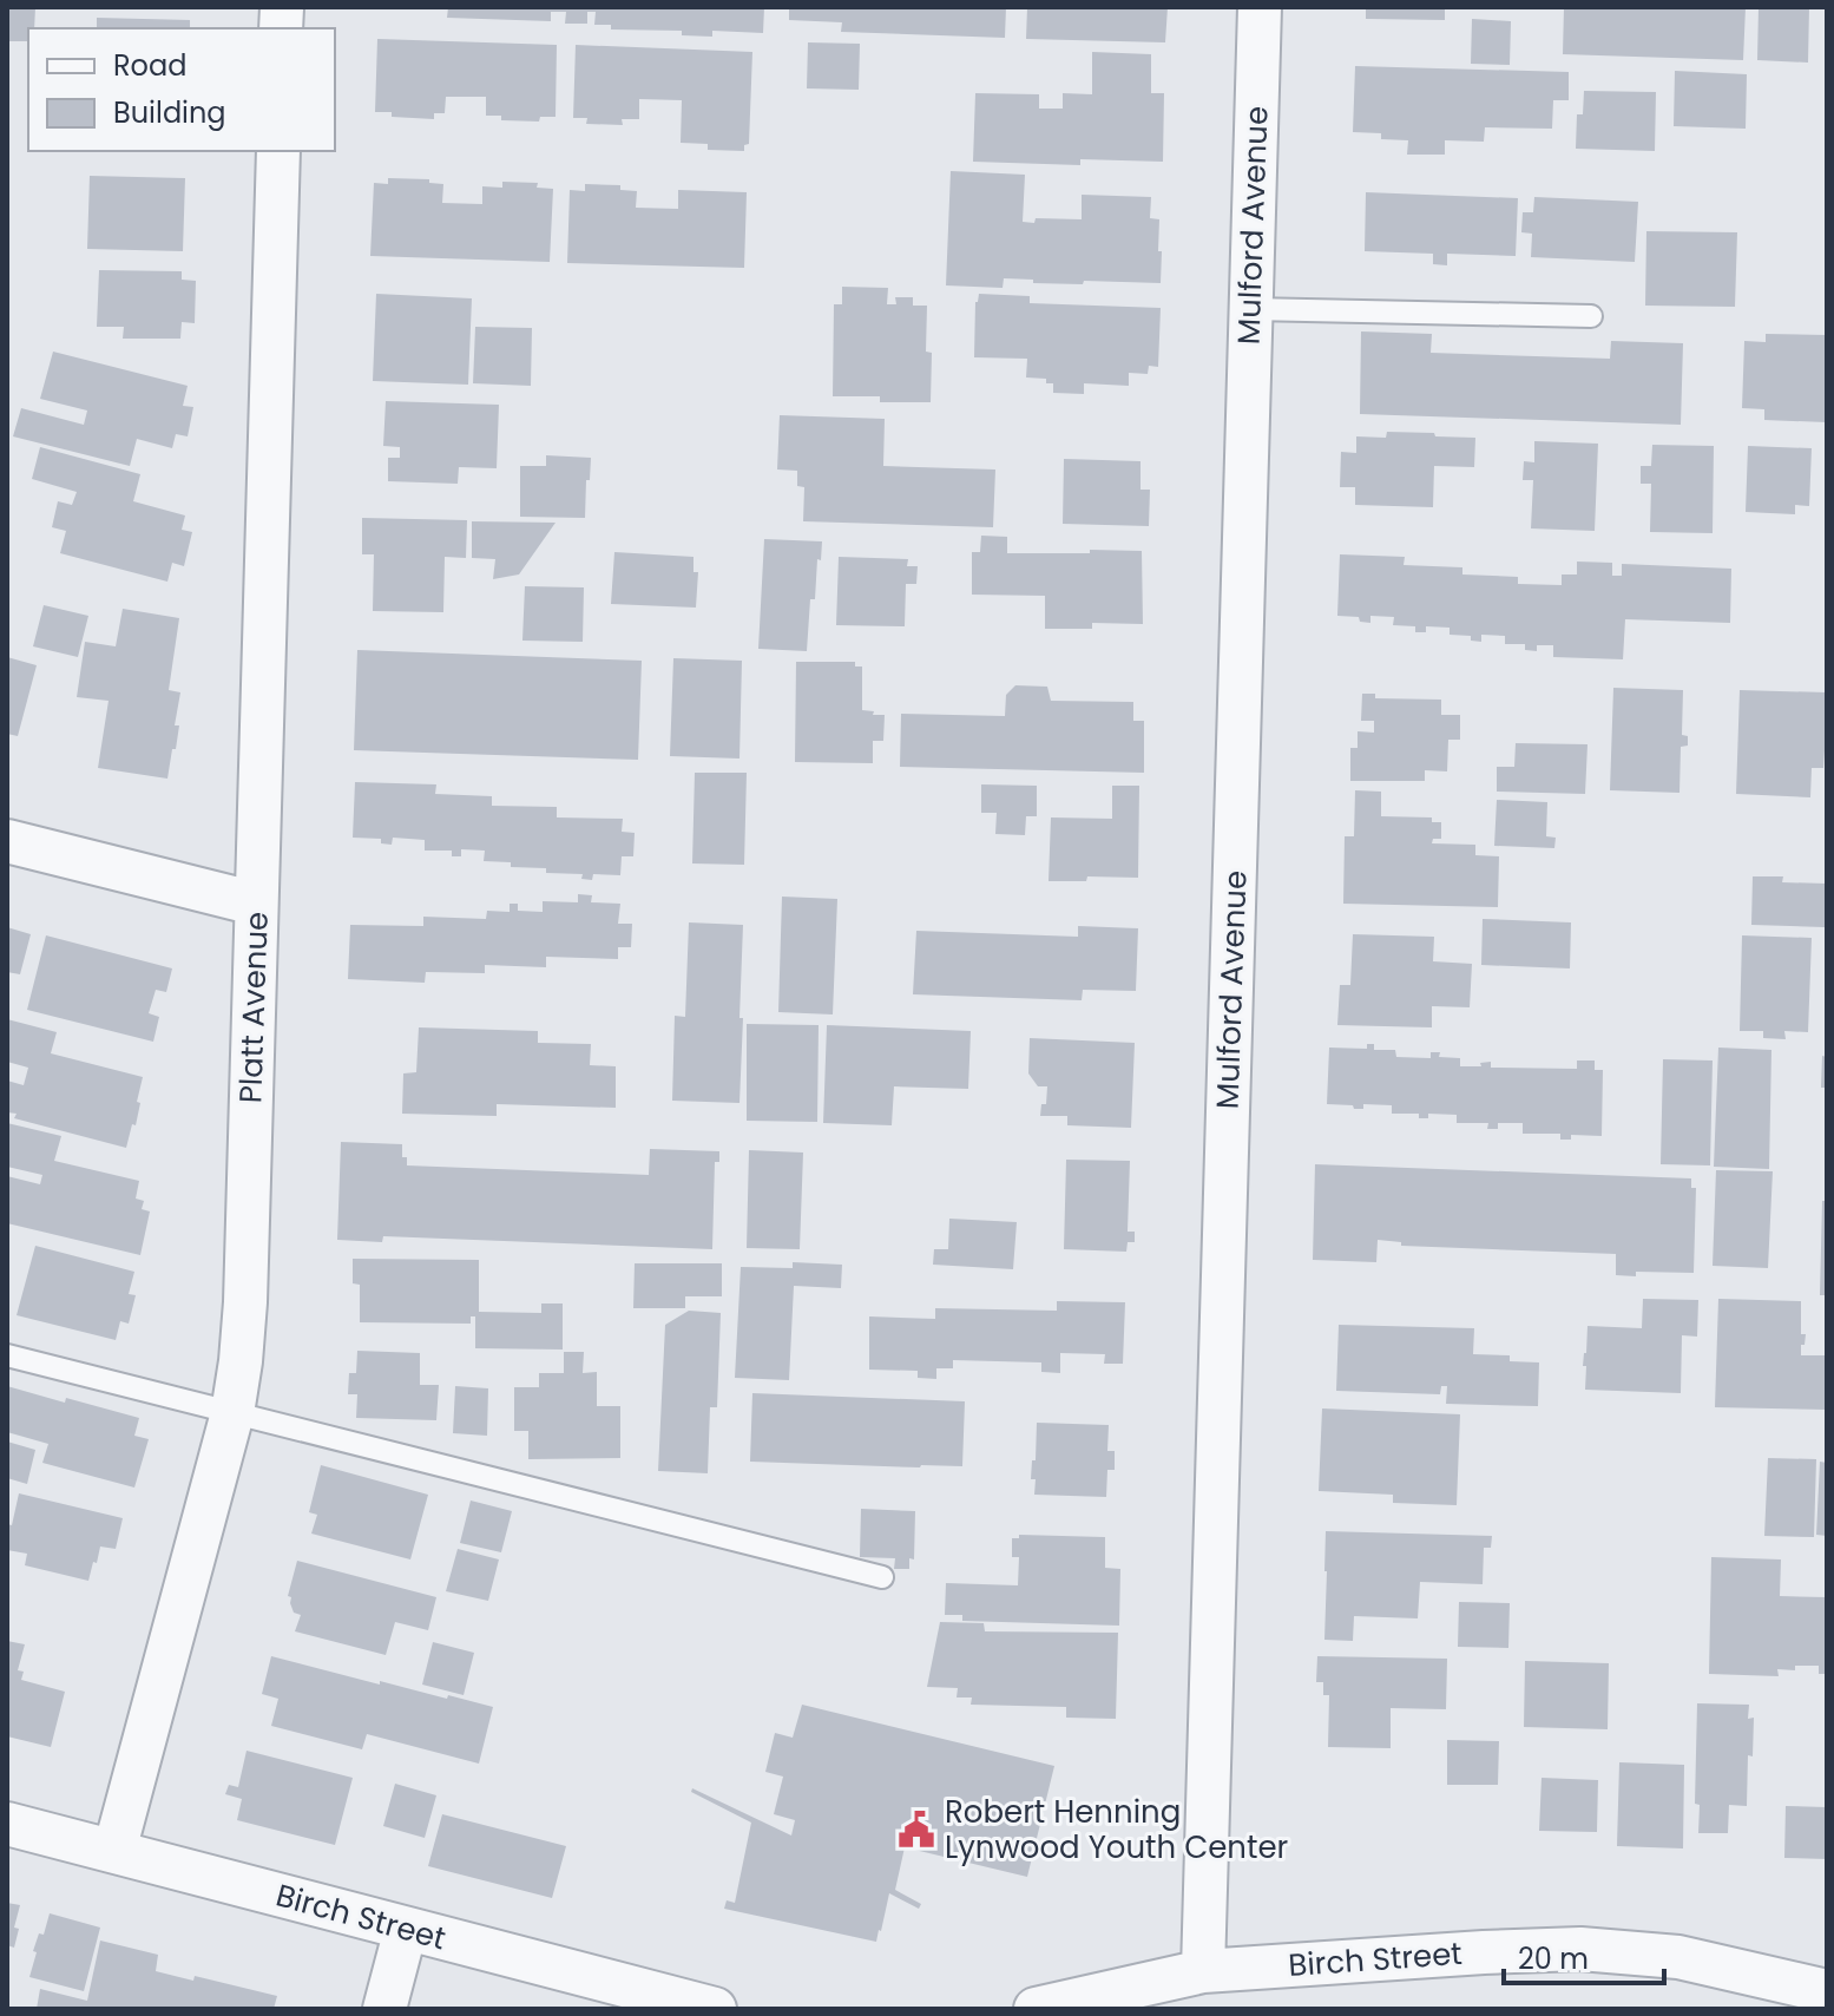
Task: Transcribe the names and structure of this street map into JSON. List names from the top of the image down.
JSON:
{
  "streets": {
    "street": ["Mulford Avenue", "Platt Avenue", "Birch Street"]
  },
  "crossings": [
    ["Mulford Avenue", "Birch Street"],
    ["Platt Avenue", "Birch Street"]
  ],
  "places": {
    "public building": ["Robert Henning Lynwood Youth Center"]
  },
  "legend": ["Road", "Building"],
  "scale_bar": "20 m"
}
